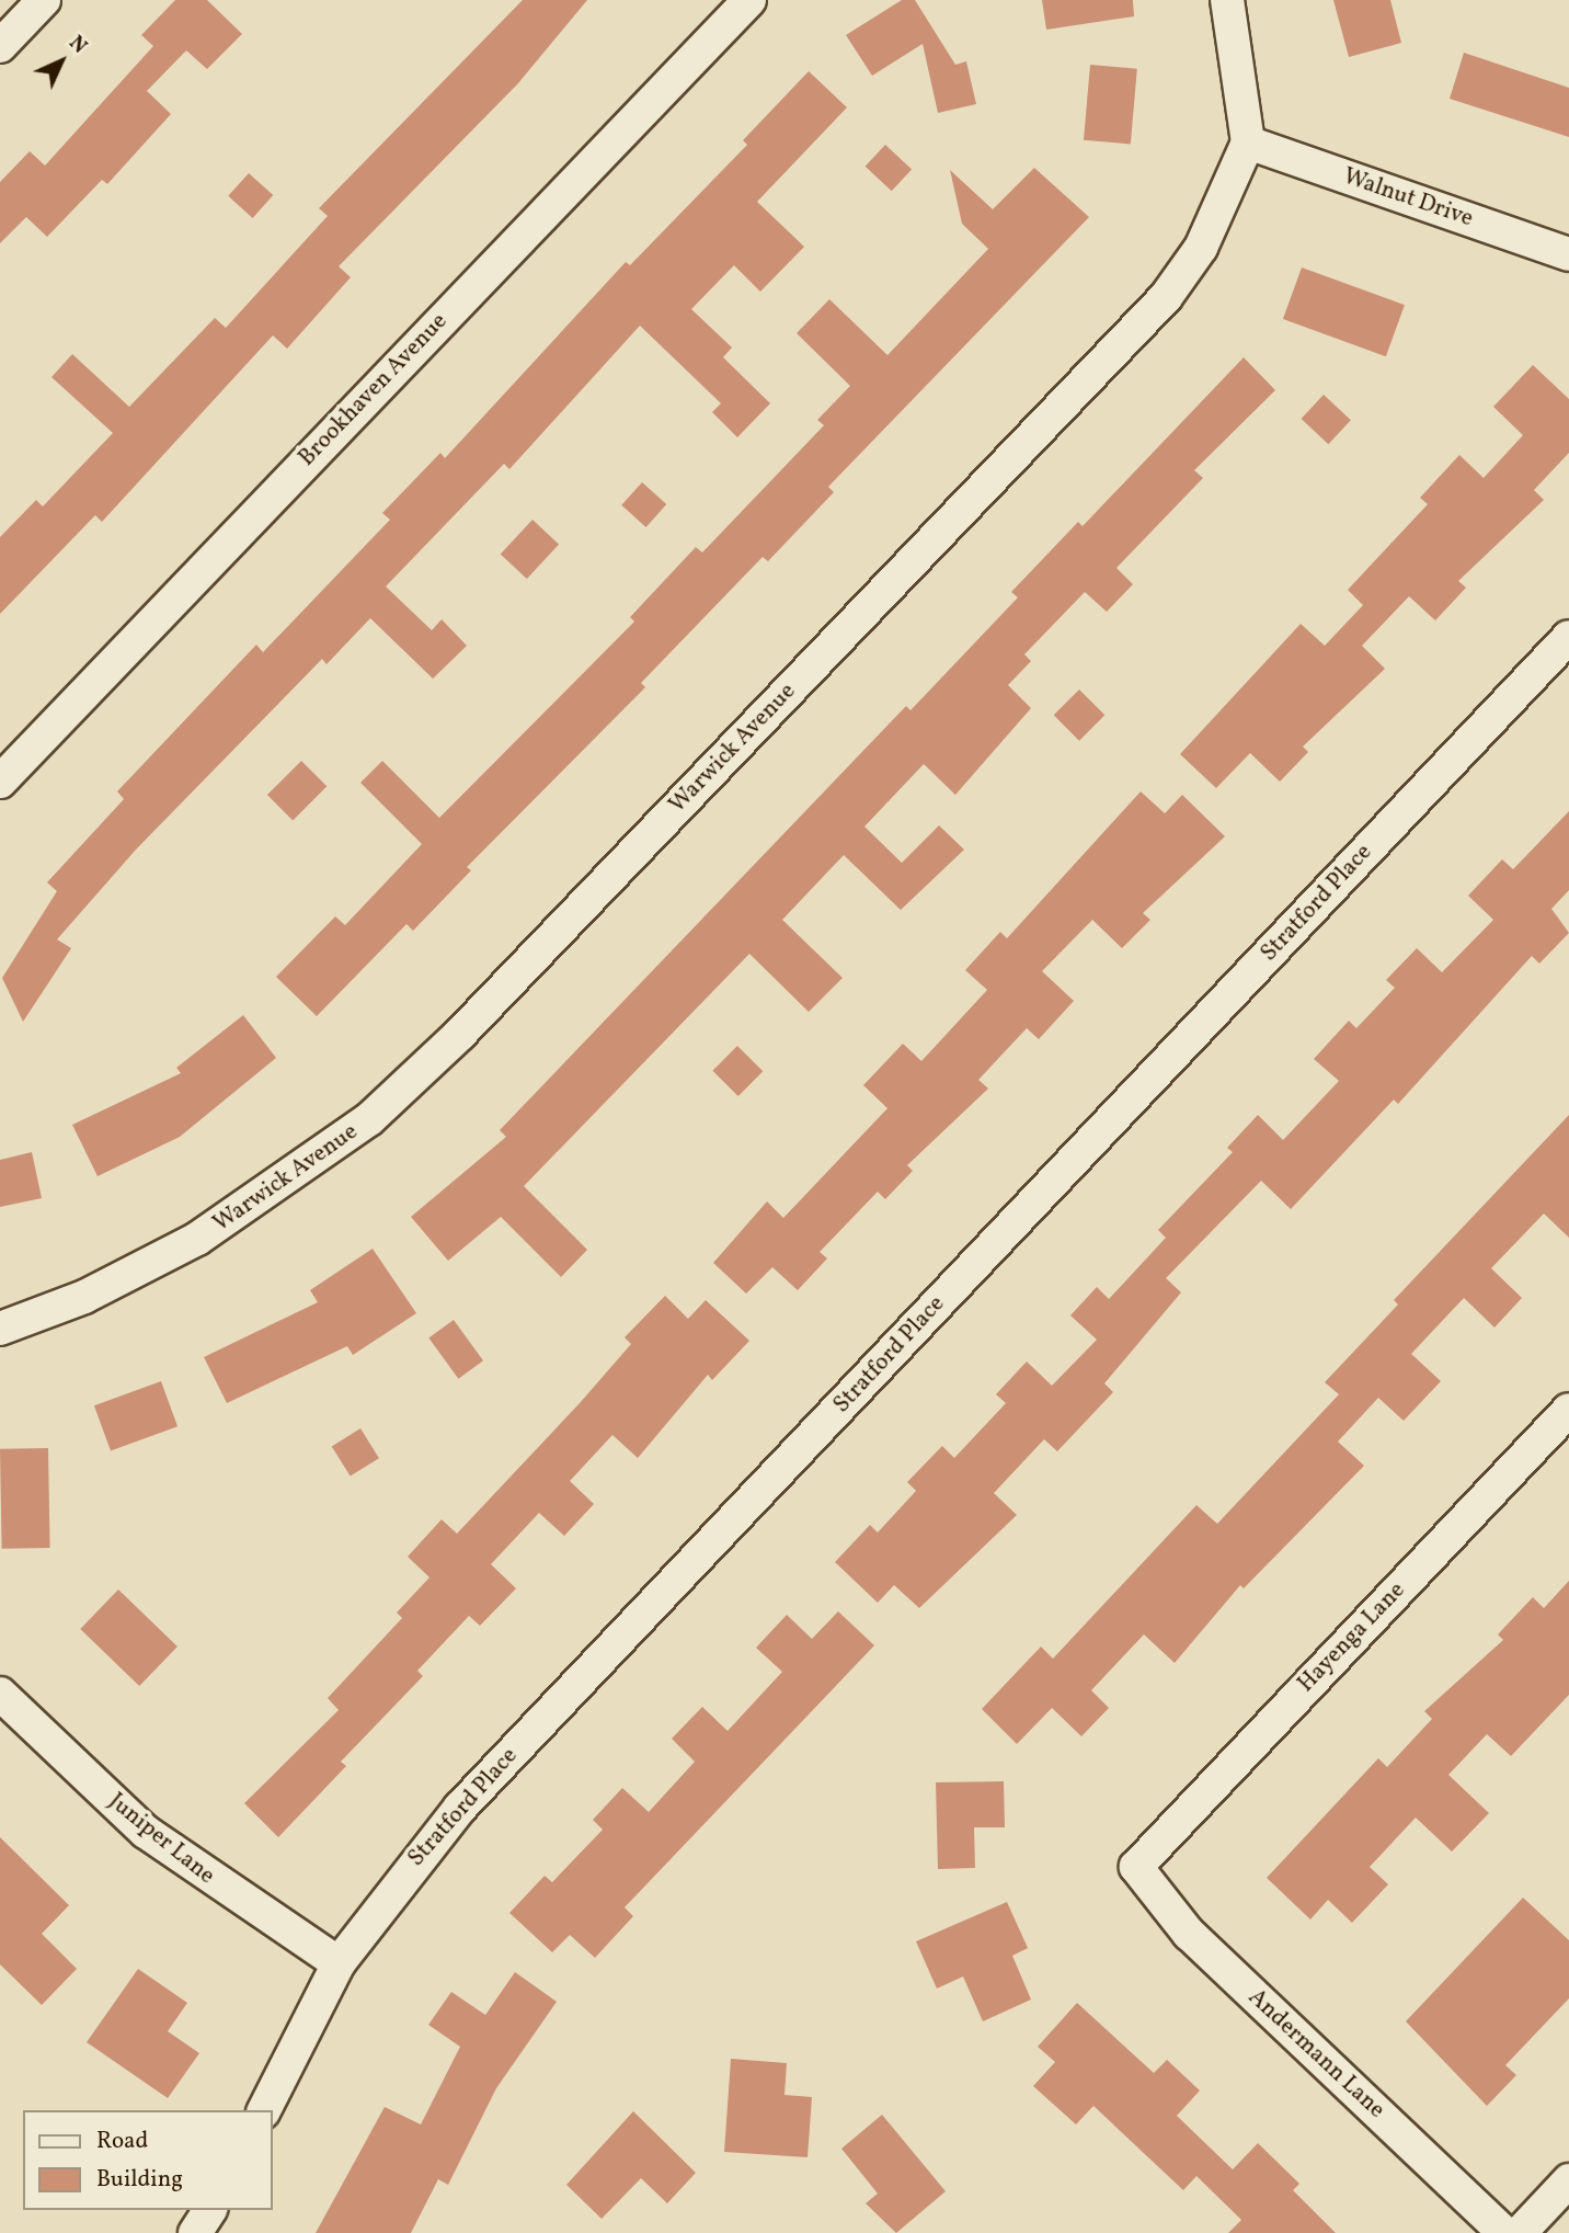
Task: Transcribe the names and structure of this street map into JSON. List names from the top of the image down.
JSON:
{
  "streets": {
    "street": [
      "Walnut Drive",
      "Brookhaven Avenue",
      "Warwick Avenue",
      "Stratford Place",
      "Hayenga Lane",
      "Juniper Lane",
      "Andermann Lane"
    ]
  },
  "crossings": [
    ["Walnut Drive", "Warwick Avenue"],
    ["Stratford Place", "Juniper Lane"],
    ["Hayenga Lane", "Andermann Lane"]
  ],
  "legend": ["Road", "Building"],
  "north": "top right"
}
